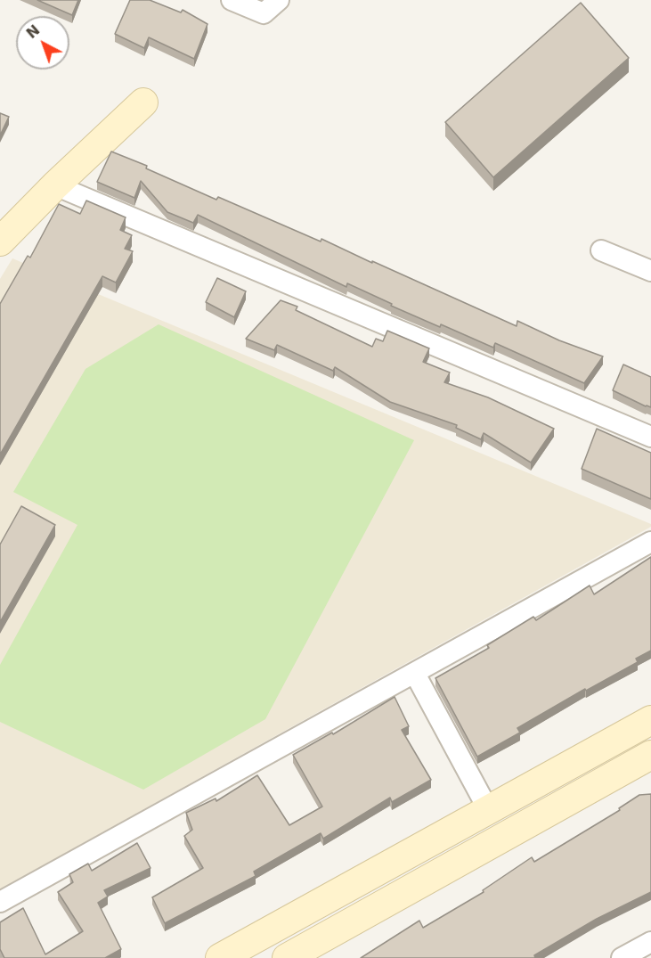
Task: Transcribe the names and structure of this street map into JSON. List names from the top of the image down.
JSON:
{
  "north": "top left"
}
